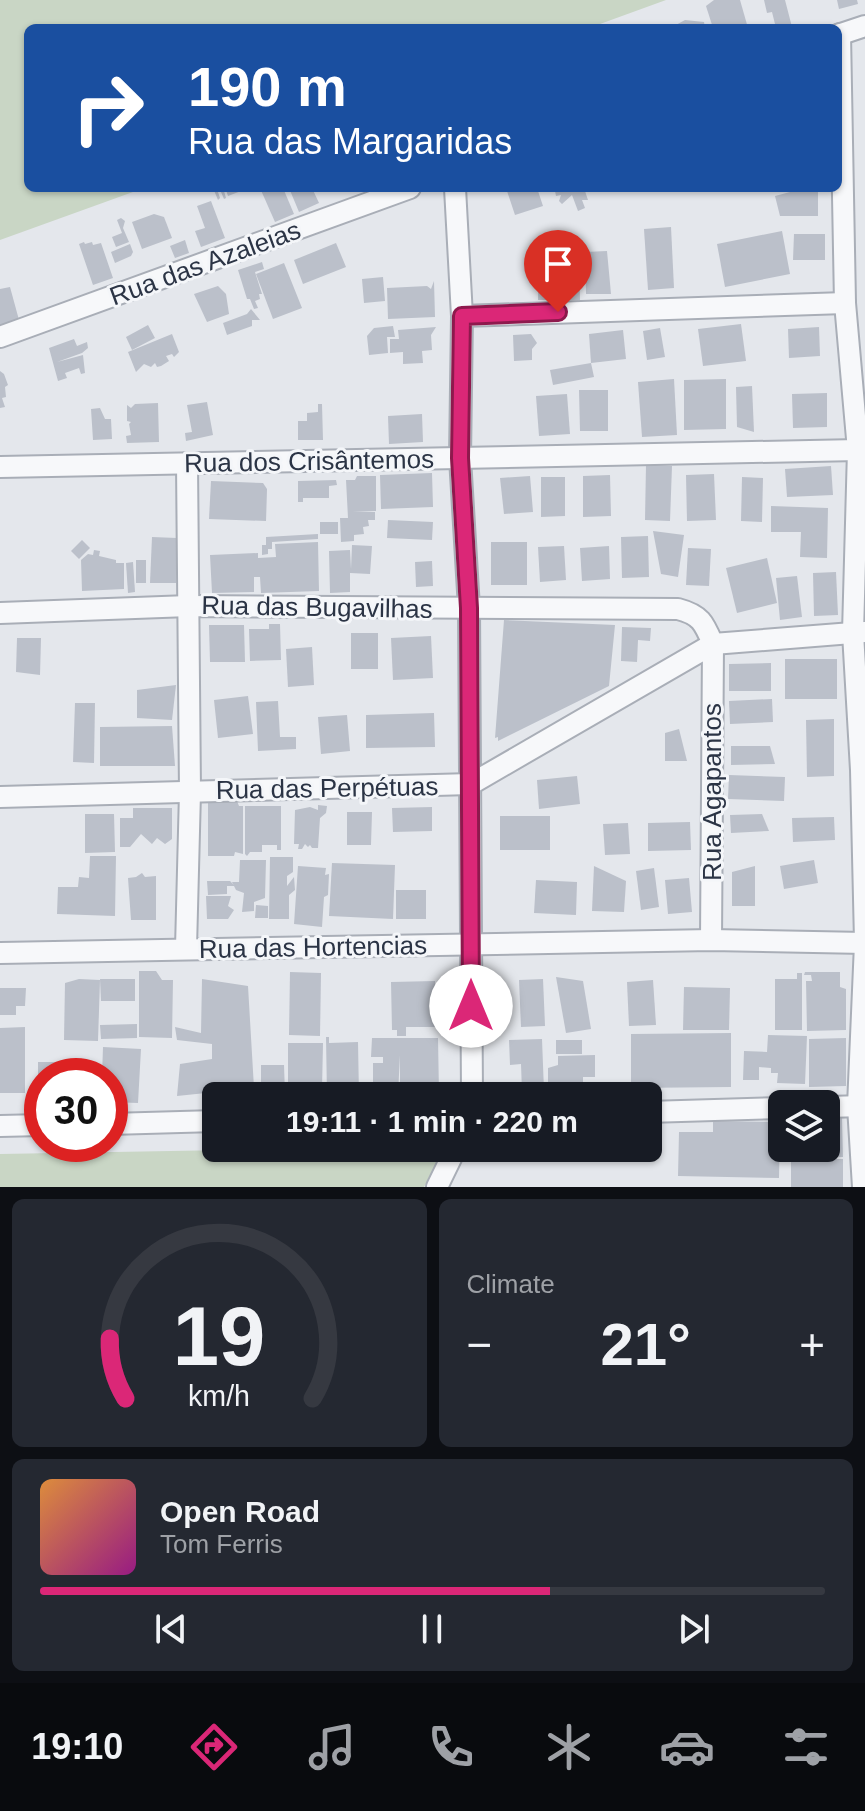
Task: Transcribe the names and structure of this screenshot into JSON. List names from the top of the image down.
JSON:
{
  "streets": {
    "street": [
      "Rua das Azaleias",
      "Rua dos Crisântemos",
      "Rua das Bugavilhas",
      "Rua das Perpétuas",
      "Rua Agapantos",
      "Rua das Hortencias"
    ]
  },
  "crossings": [
    ["Rua das Bugavilhas", "Rua das Perpétuas"],
    ["Rua das Bugavilhas", "Rua Agapantos"],
    ["Rua das Perpétuas", "Rua Agapantos"],
    ["Rua Agapantos", "Rua das Hortencias"]
  ],
  "page": {
    "turn": ["190 m", "Rua das Margaridas"],
    "limit": "30",
    "trip": "19:11 · 1 min · 220 m",
    "tile": "Climate",
    "heat": ["−", "21°", "+"],
    "song": ["Open Road", "Tom Ferris"],
    "tabs": "19:10",
    "gauge": ["19", "km/h"]
  }
}
